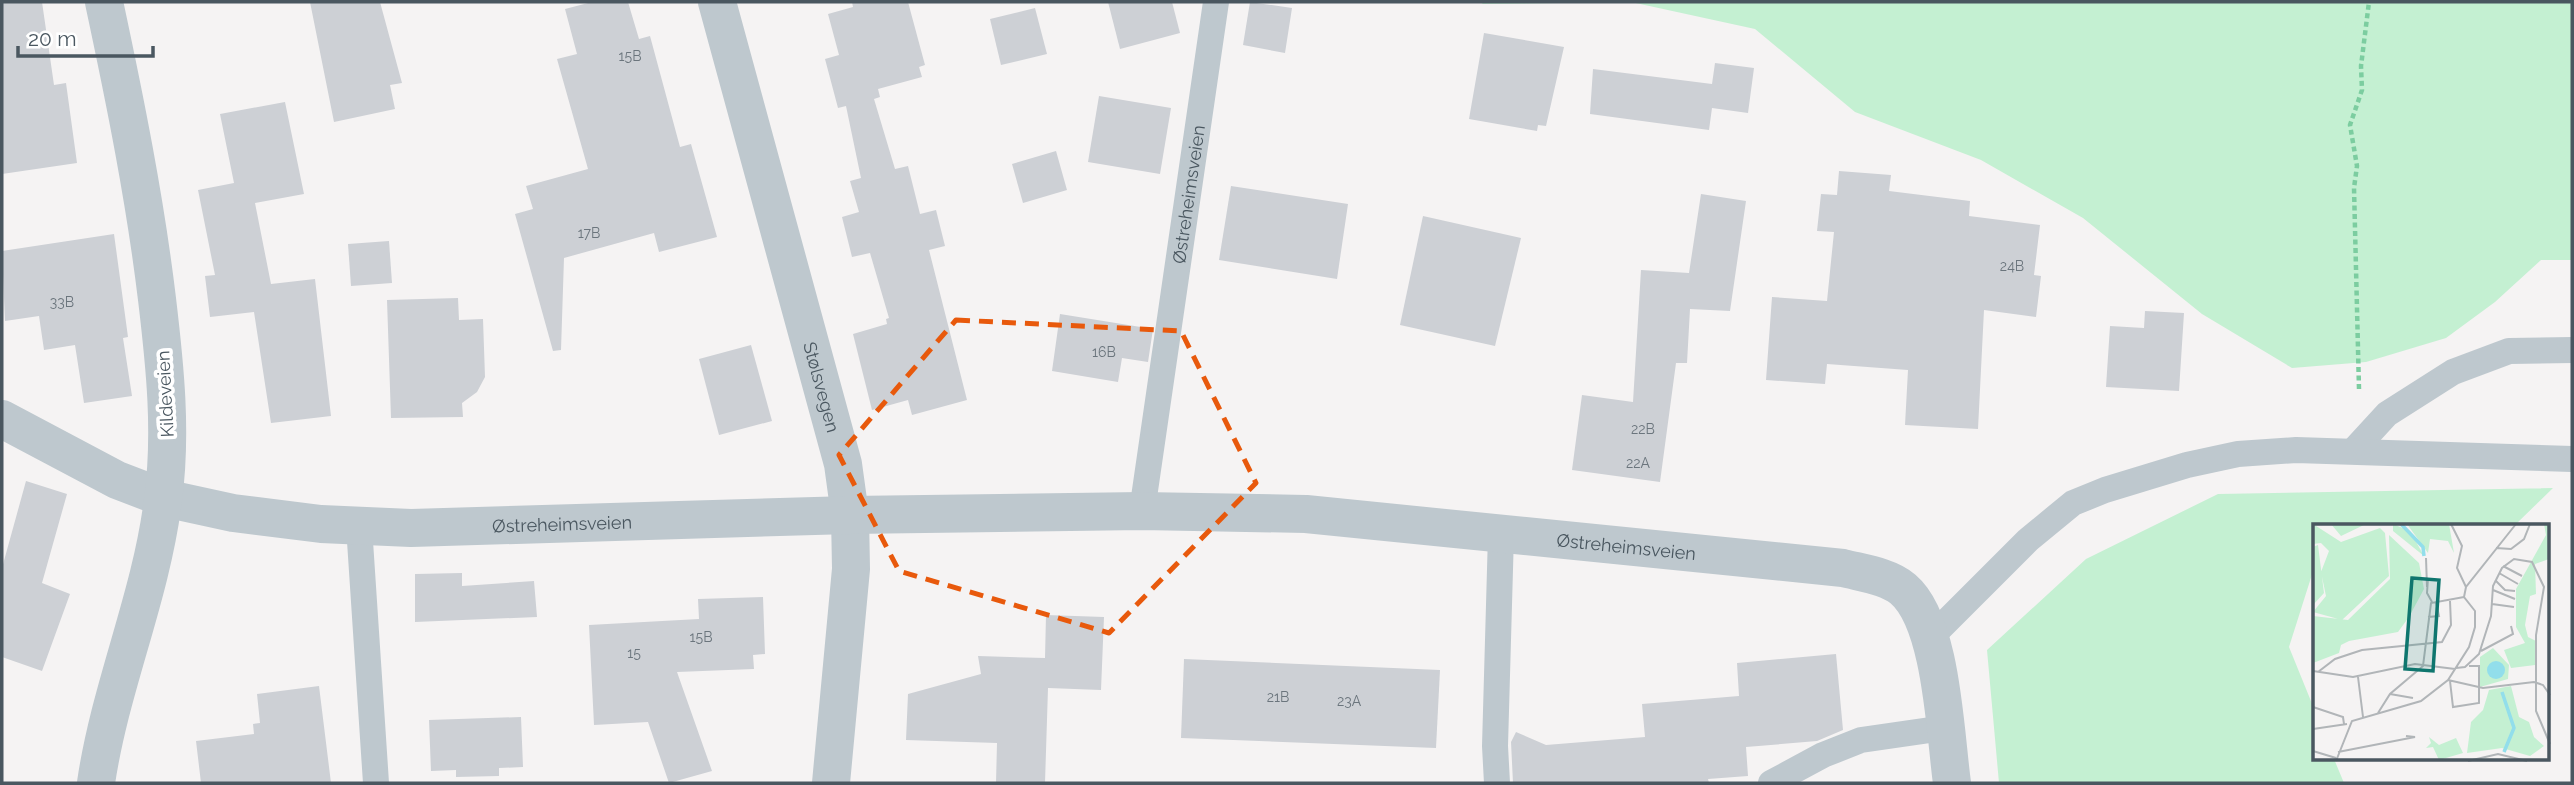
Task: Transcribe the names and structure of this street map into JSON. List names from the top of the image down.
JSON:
{
  "streets": {
    "street": ["Østreheimsveien", "Stølsvegen", "Kildeveien"]
  },
  "crossings": [
    ["Østreheimsveien", "Stølsvegen"],
    ["Østreheimsveien", "Kildeveien"]
  ],
  "house_numbers": [
    "15B",
    "17B",
    "24B",
    "33B",
    "16B",
    "22B",
    "22A",
    "15B",
    "15",
    "21B",
    "23A"
  ],
  "scale_bar": "20 m"
}
